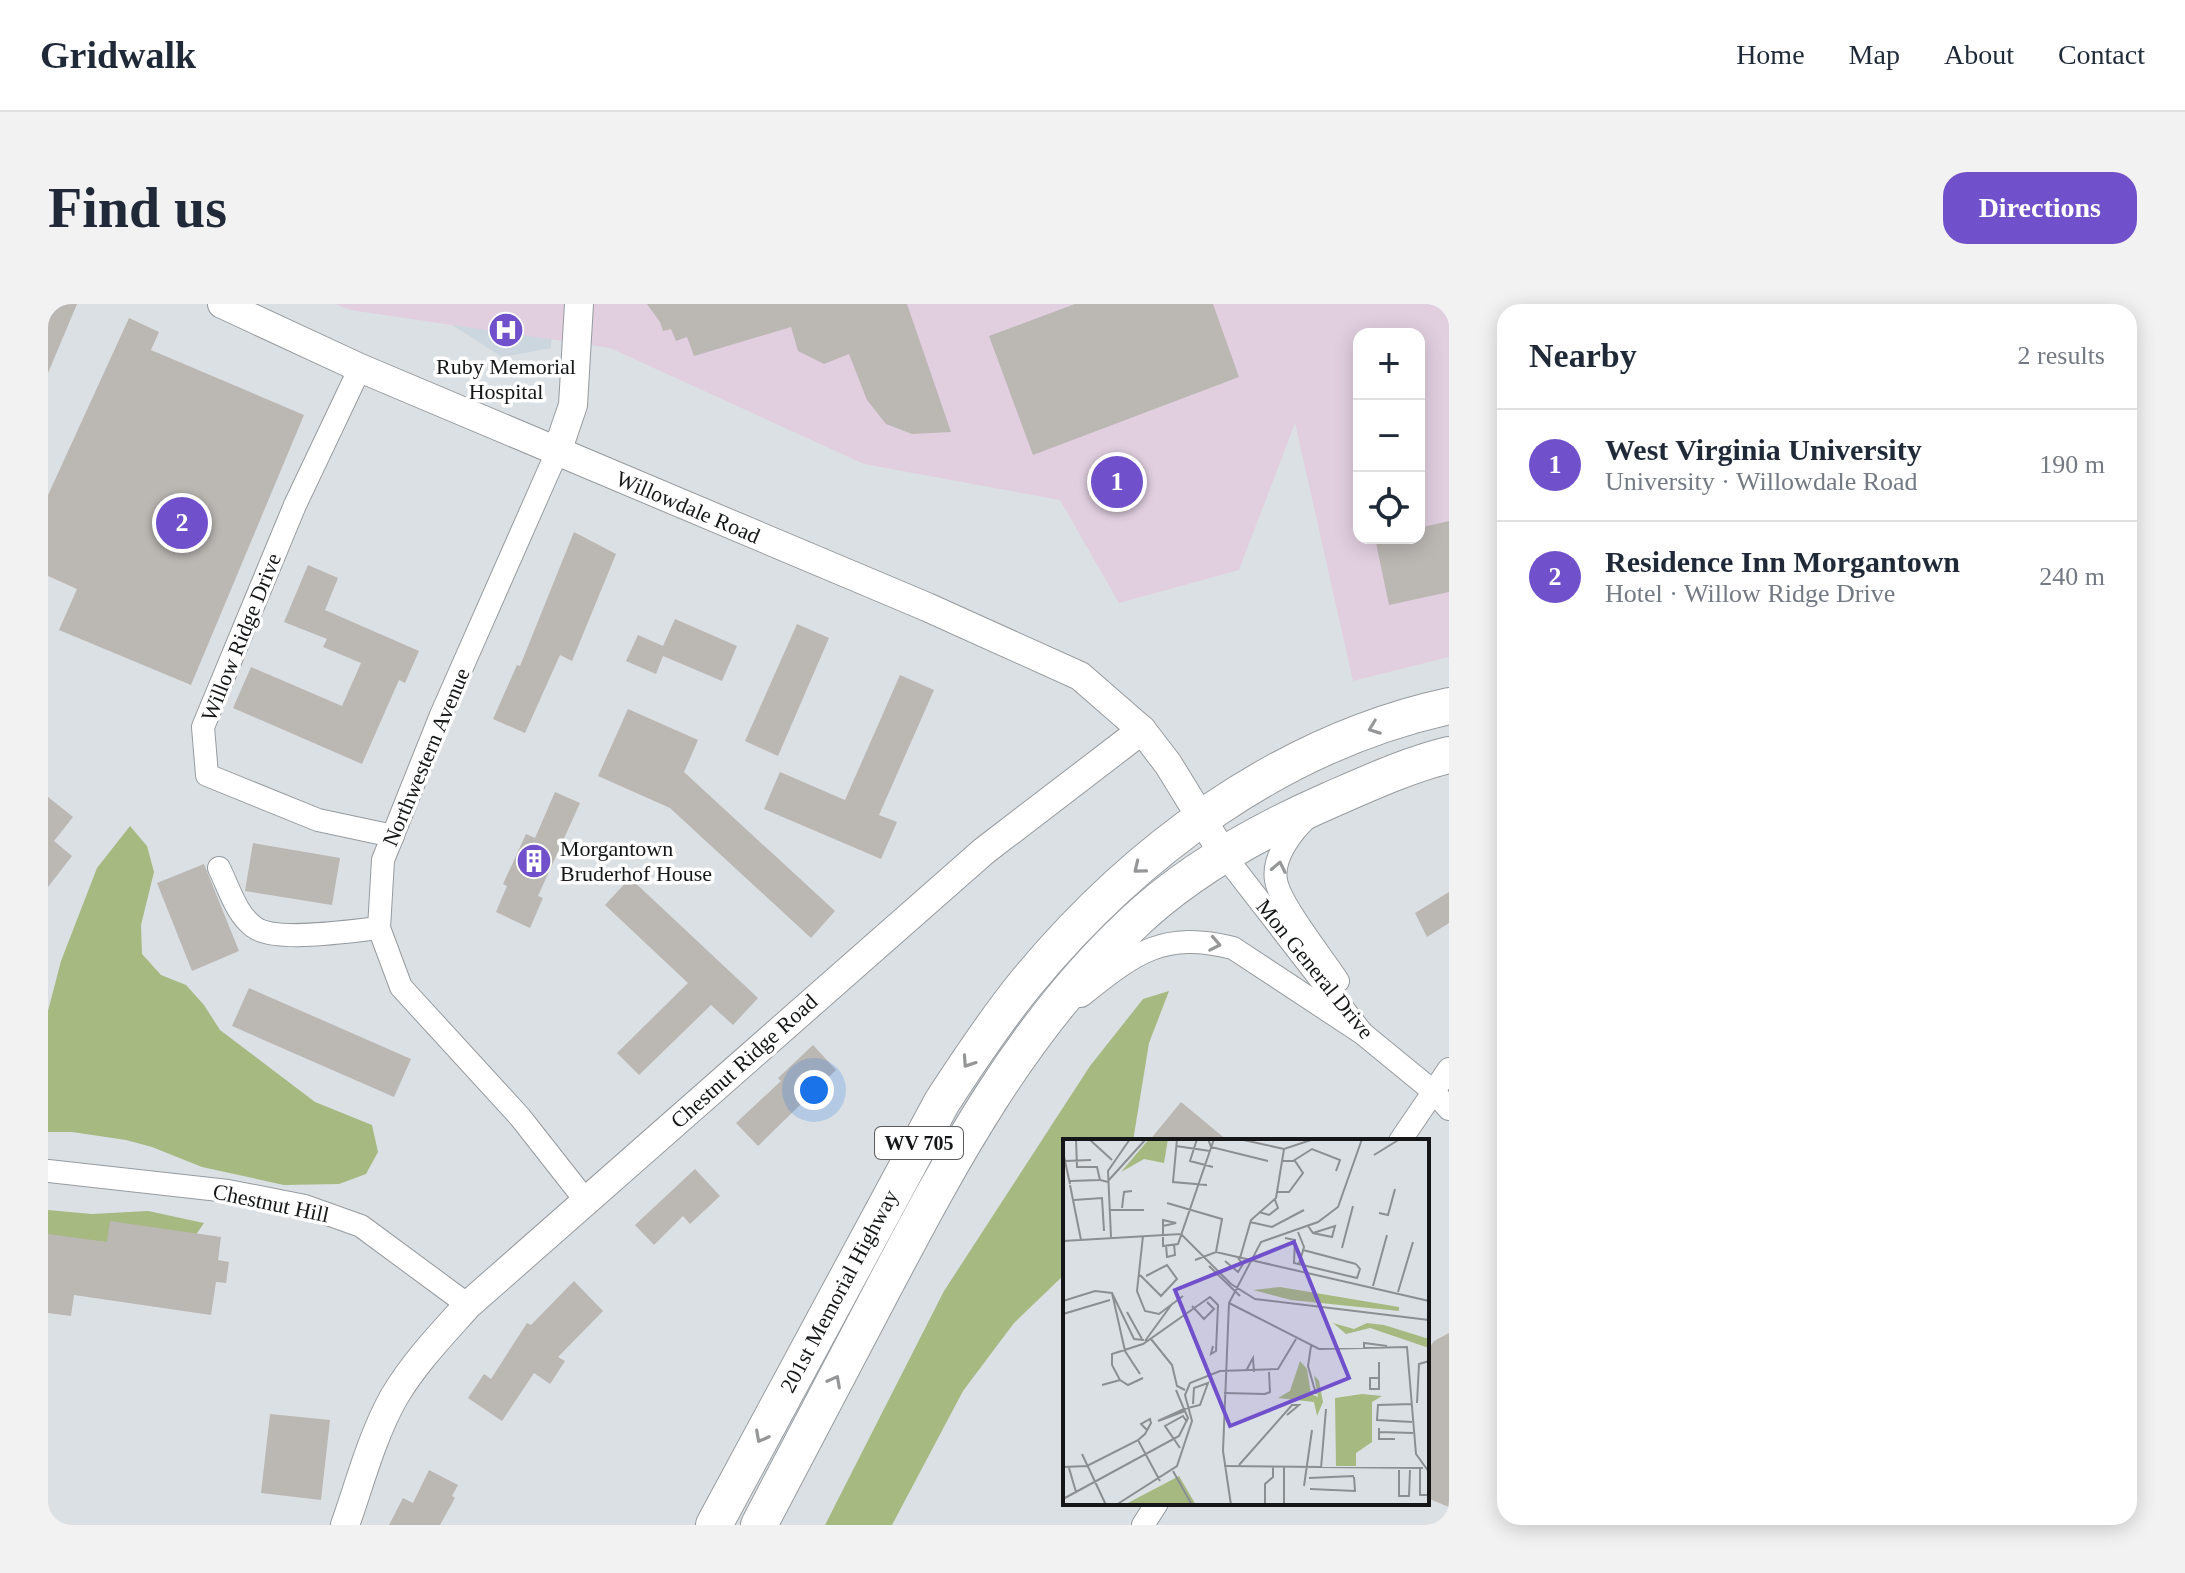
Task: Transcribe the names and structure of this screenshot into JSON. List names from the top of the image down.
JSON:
{
  "streets": {
    "main road": ["WV 705", "201st Memorial Highway"],
    "street": [
      "Willowdale Road",
      "Willow Ridge Drive",
      "Northwestern Avenue",
      "Mon General Drive",
      "Chestnut Ridge Road",
      "Chestnut Hill"
    ]
  },
  "crossings": [
    ["Willowdale Road", "Willow Ridge Drive"],
    ["Willowdale Road", "Northwestern Avenue"],
    ["Willowdale Road", "Chestnut Ridge Road"],
    ["Willow Ridge Drive", "Northwestern Avenue"],
    ["Northwestern Avenue", "Chestnut Ridge Road"],
    ["Mon General Drive", "WV 705"],
    ["Mon General Drive", "201st Memorial Highway"],
    ["Chestnut Ridge Road", "Chestnut Hill"],
    ["WV 705", "201st Memorial Highway"]
  ],
  "places": {
    "hospital": ["Ruby Memorial Hospital"],
    "building": ["Morgantown Bruderhof House"]
  },
  "page": {
    "header": "Gridwalk",
    "nav": [
      "Home",
      "Map",
      "About",
      "Contact"
    ],
    "buttons": "Directions",
    "title": "Find us",
    "heading": ["Nearby", "2 results"],
    "map_buttons": ["+", "−"],
    "list": [
      {
        "mark": "1",
        "name": "West Virginia University",
        "note": "University · Willowdale Road",
        "value": "190 m"
      },
      {
        "mark": "2",
        "name": "Residence Inn Morgantown",
        "note": "Hotel · Willow Ridge Drive",
        "value": "240 m"
      }
    ],
    "pins": ["1", "2"]
  }
}
